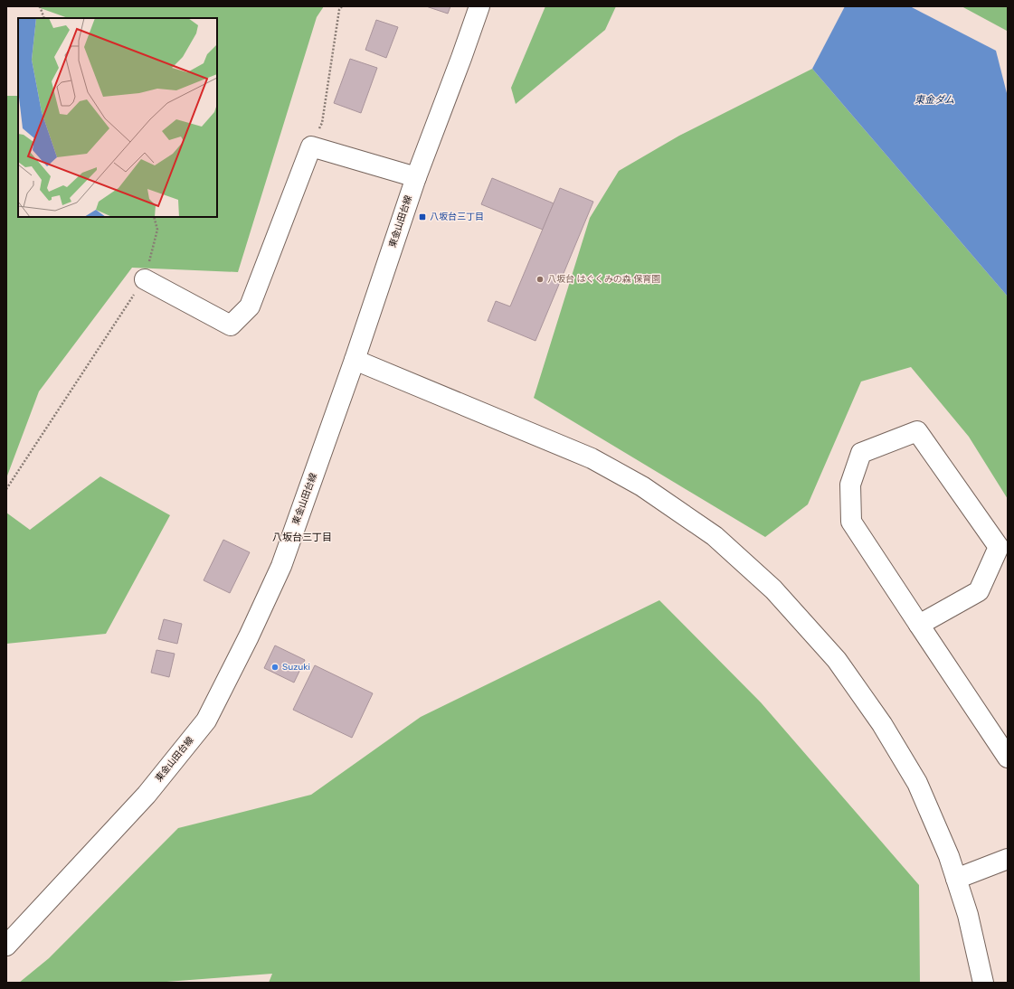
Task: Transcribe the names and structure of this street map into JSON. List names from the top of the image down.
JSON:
{
  "streets": {
    "street": ["東金山田台線"]
  },
  "districts": ["八坂台三丁目"],
  "water": ["東金ダム"],
  "places": {
    "transit": ["八坂台三丁目"],
    "other": ["八坂台 はぐくみの森 保育園", "Suzuki"]
  }
}
